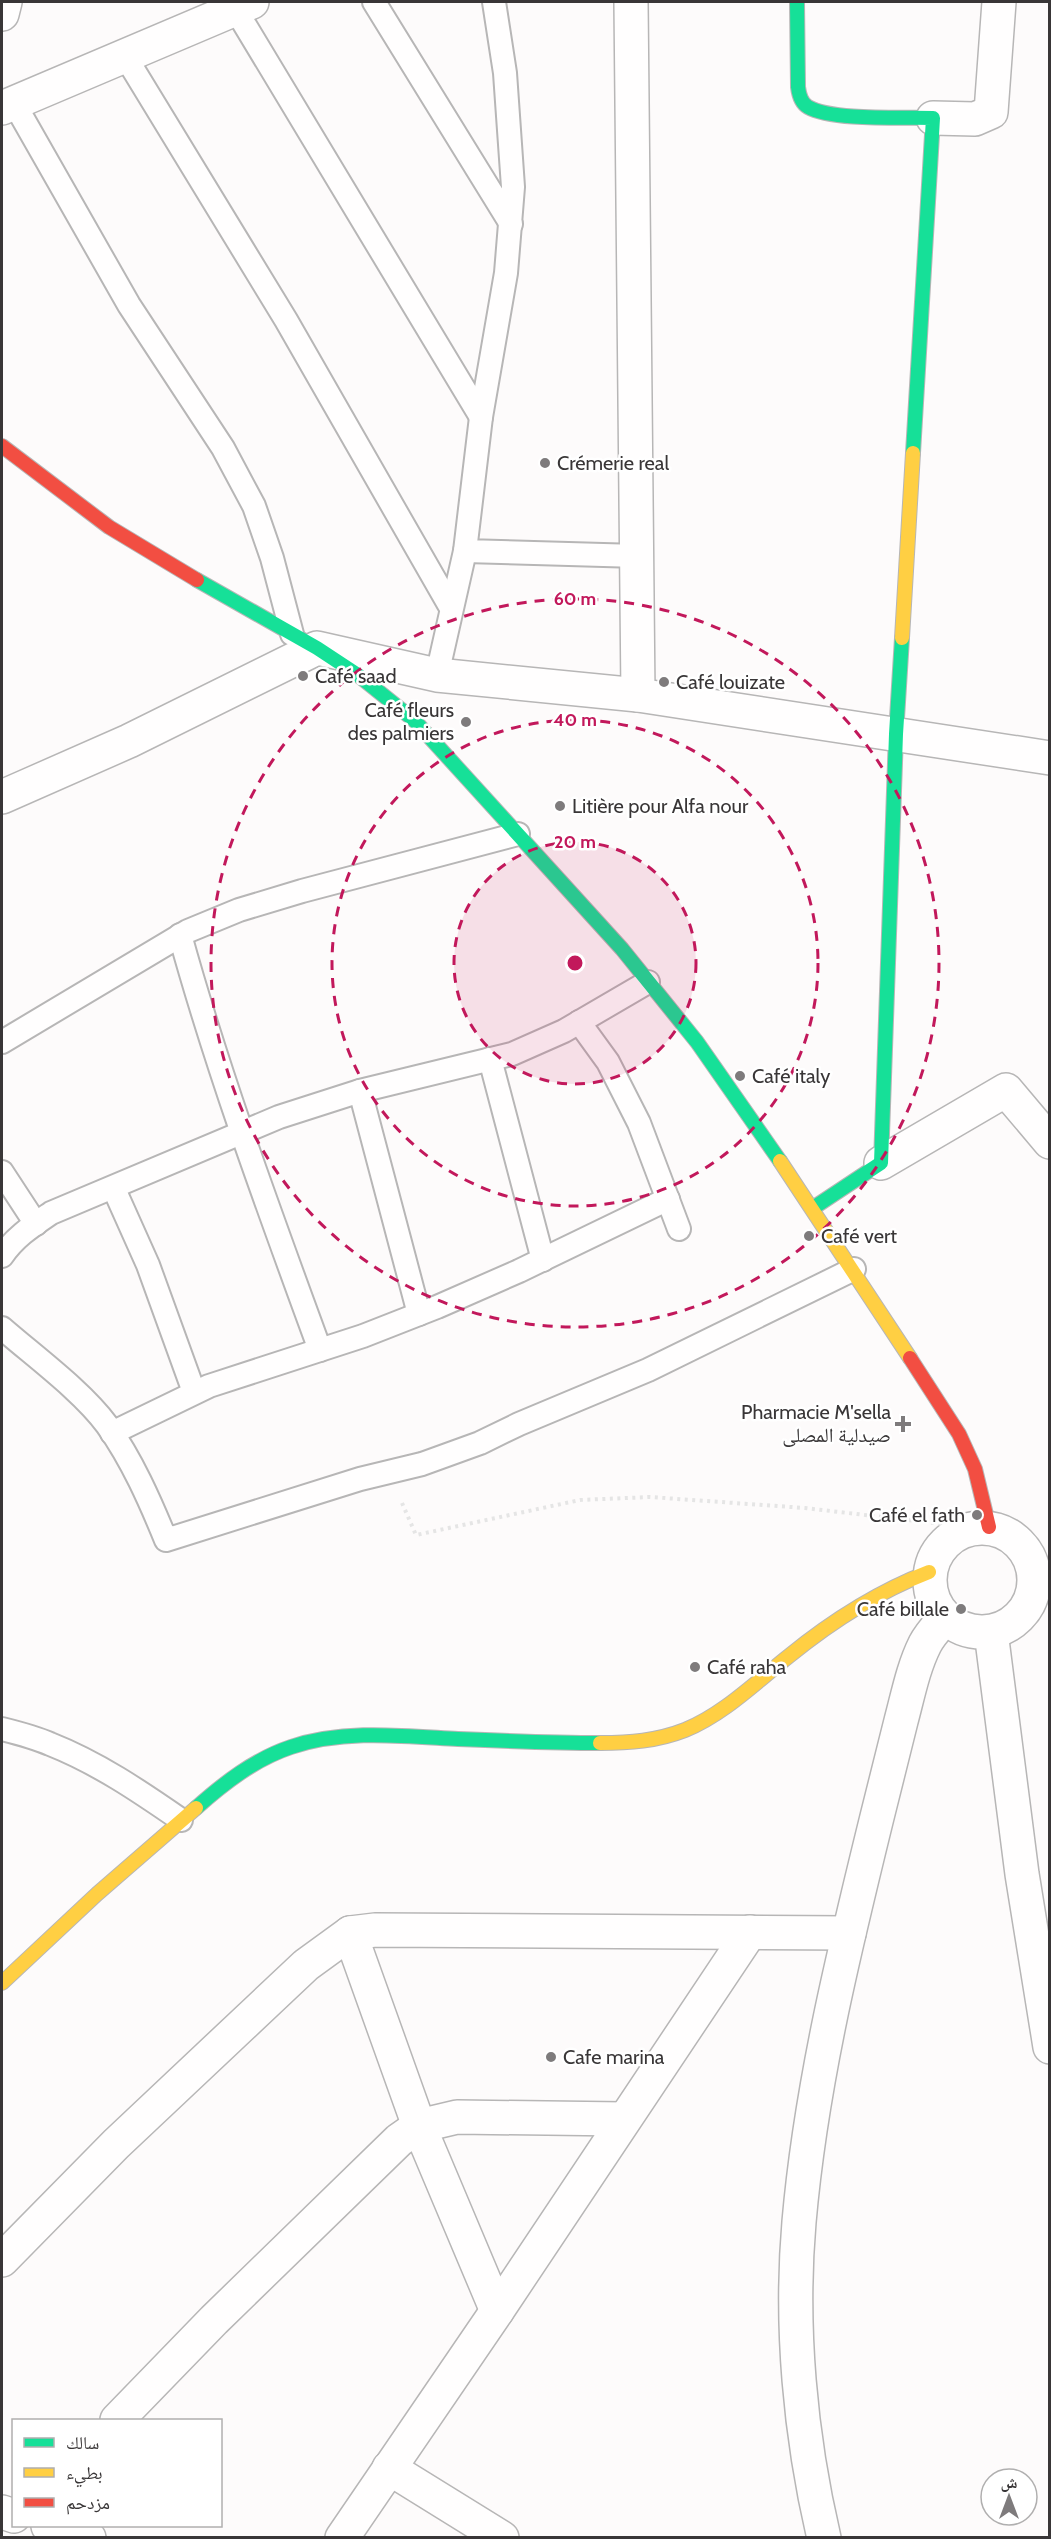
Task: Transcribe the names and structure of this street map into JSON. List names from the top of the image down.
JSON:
{
  "places": {
    "other": [
      "Crémerie real",
      "Café saad",
      "Café louizate",
      "Café fleurs des palmiers",
      "Litière pour Alfa nour",
      "Café italy",
      "Café vert",
      "Café el fath",
      "Café billale",
      "Café raha",
      "Cafe marina"
    ],
    "health": ["Pharmacie M'sella صيدلية المصلى"]
  },
  "legend": ["سالك", "بطيء", "مزدحم"],
  "north": "top",
  "rings": ["60 m", "40 m", "20 m"]
}
